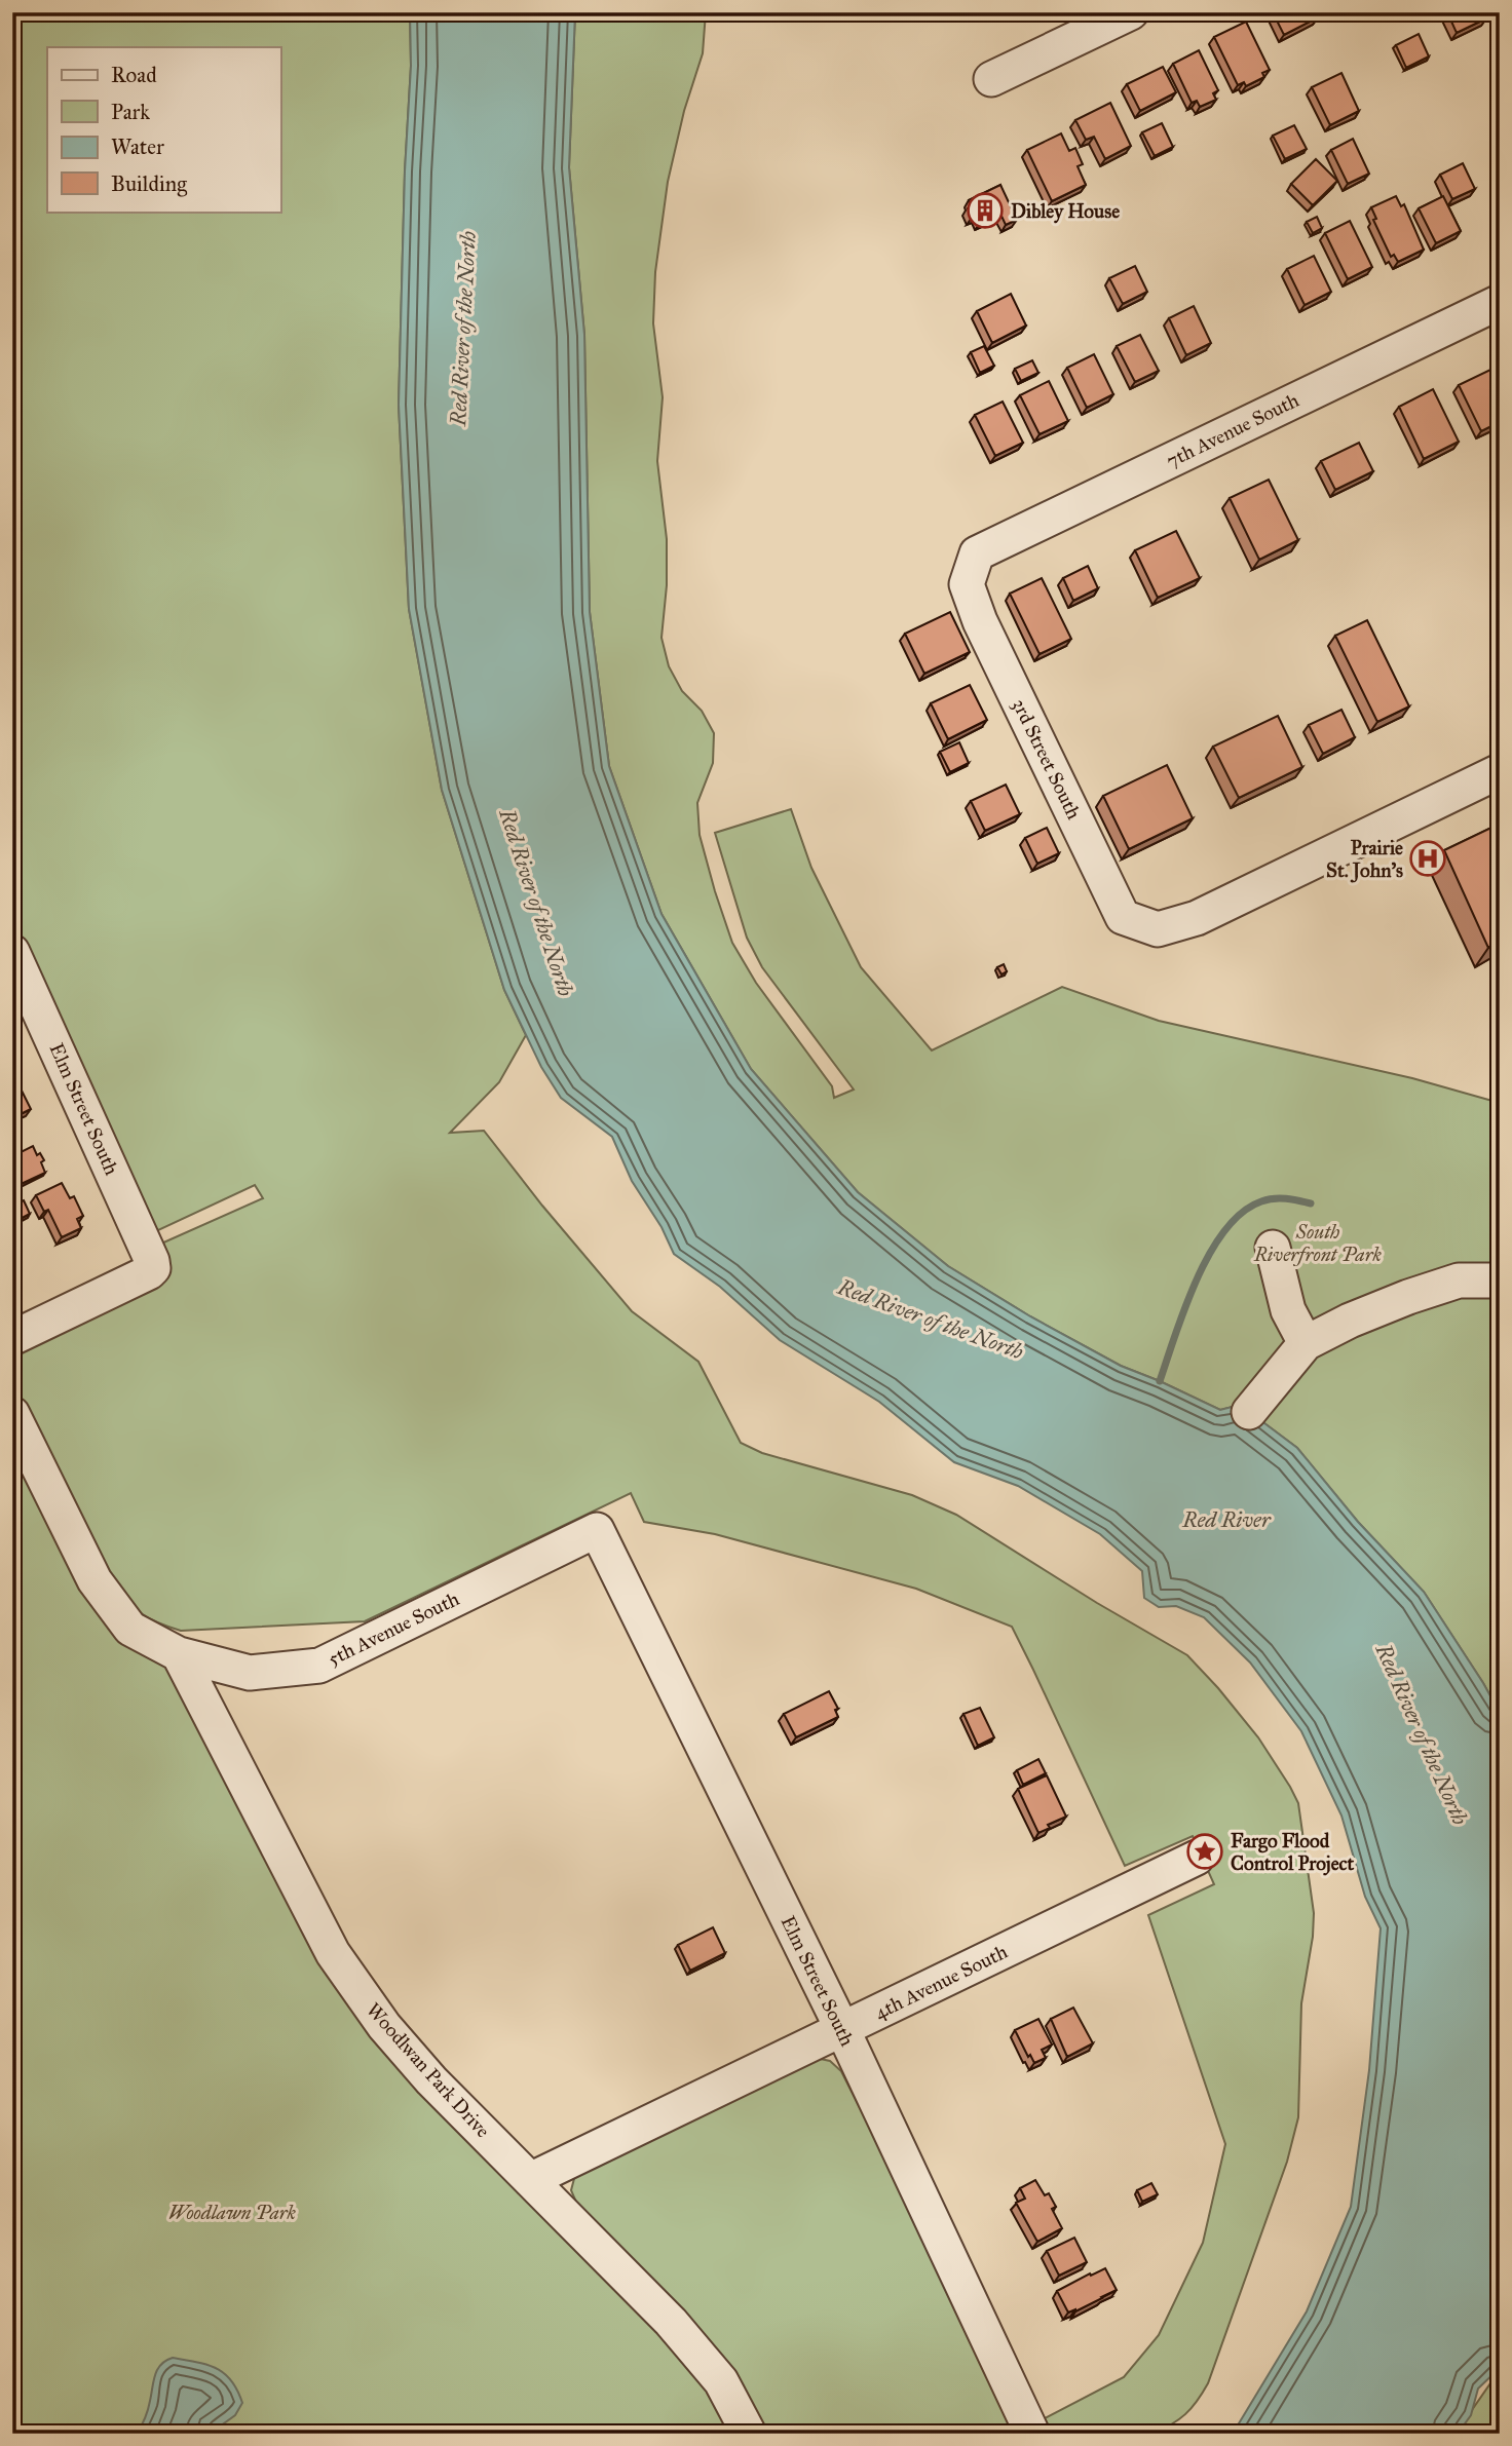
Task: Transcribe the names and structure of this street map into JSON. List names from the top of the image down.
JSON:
{
  "streets": {
    "street": [
      "7th Avenue South",
      "3rd Street South",
      "Elm Street South",
      "5th Avenue South",
      "4th Avenue South",
      "Woodlwan Park Drive"
    ]
  },
  "crossings": [
    ["7th Avenue South", "3rd Street South"],
    ["Elm Street South", "5th Avenue South"],
    ["Elm Street South", "4th Avenue South"],
    ["5th Avenue South", "Woodlwan Park Drive"],
    ["4th Avenue South", "Woodlwan Park Drive"]
  ],
  "water": ["Red River of the North", "Red River"],
  "parks": ["South Riverfront Park", "Woodlawn Park"],
  "places": {
    "building": ["Dibley House"],
    "hospital": ["Prairie St. John's"],
    "place": ["Fargo Flood Control Project"]
  },
  "legend": [
    "Road",
    "Park",
    "Water",
    "Building"
  ]
}
